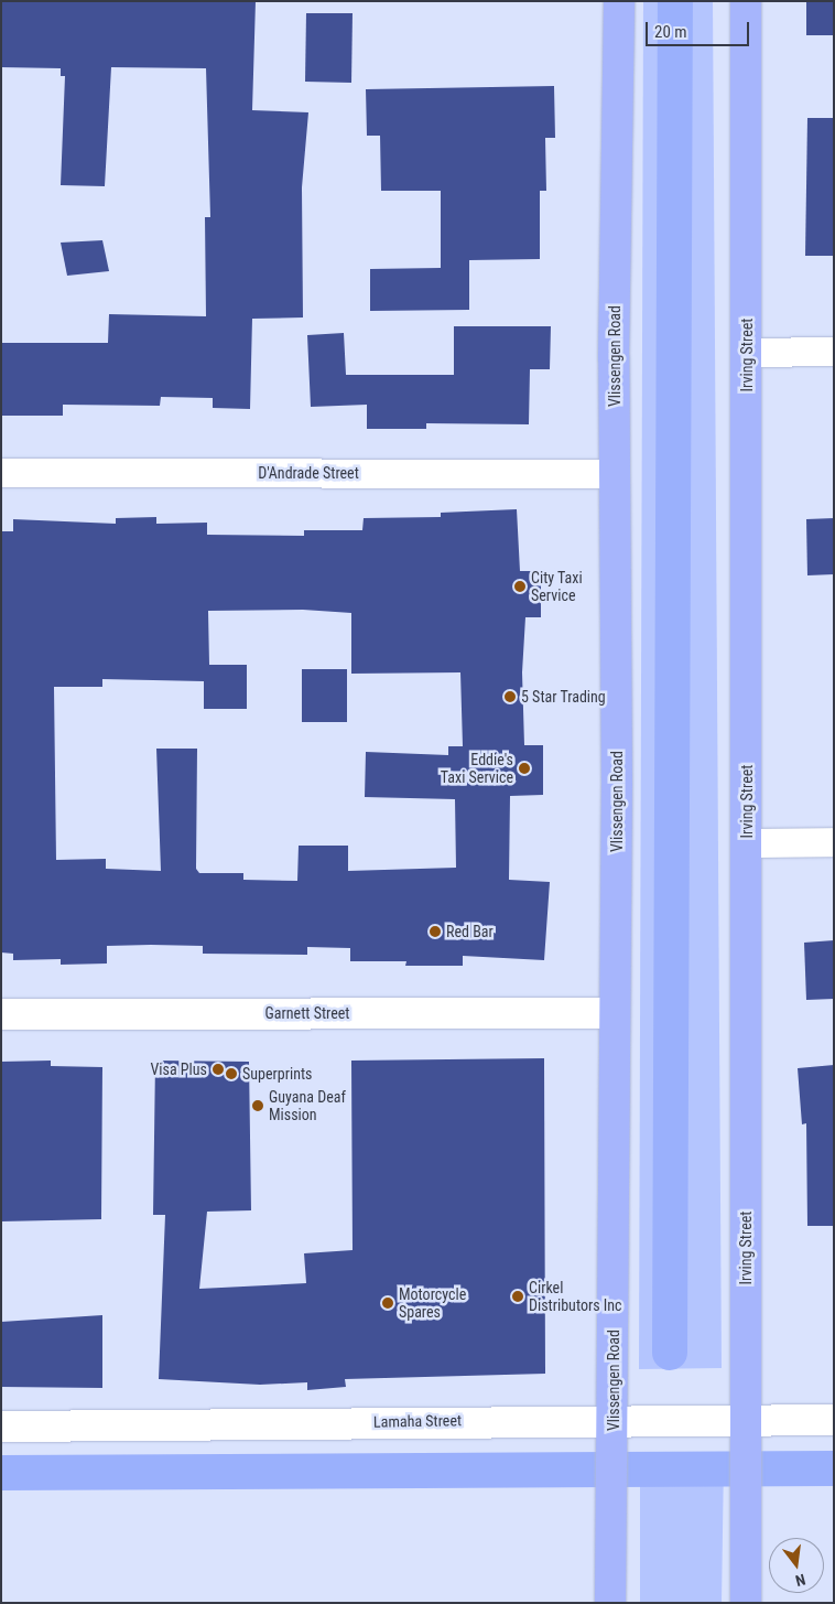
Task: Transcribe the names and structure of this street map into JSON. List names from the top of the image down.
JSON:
{
  "streets": {
    "main road": ["Irving Street", "Vlissengen Road"],
    "street": ["D'Andrade Street", "Garnett Street", "Lamaha Street"]
  },
  "crossings": [
    ["Irving Street", "Lamaha Street"],
    ["Vlissengen Road", "D'Andrade Street"],
    ["Vlissengen Road", "Garnett Street"],
    ["Vlissengen Road", "Lamaha Street"]
  ],
  "places": [
    "City Taxi Service",
    "5 Star Trading",
    "Eddie's Taxi Service",
    "Red Bar",
    "Visa Plus",
    "Superprints",
    "Guyana Deaf Mission",
    "Cirkel Distributors Inc",
    "Motorcycle Spares"
  ],
  "scale_bar": "20 m",
  "north": "bottom"
}
